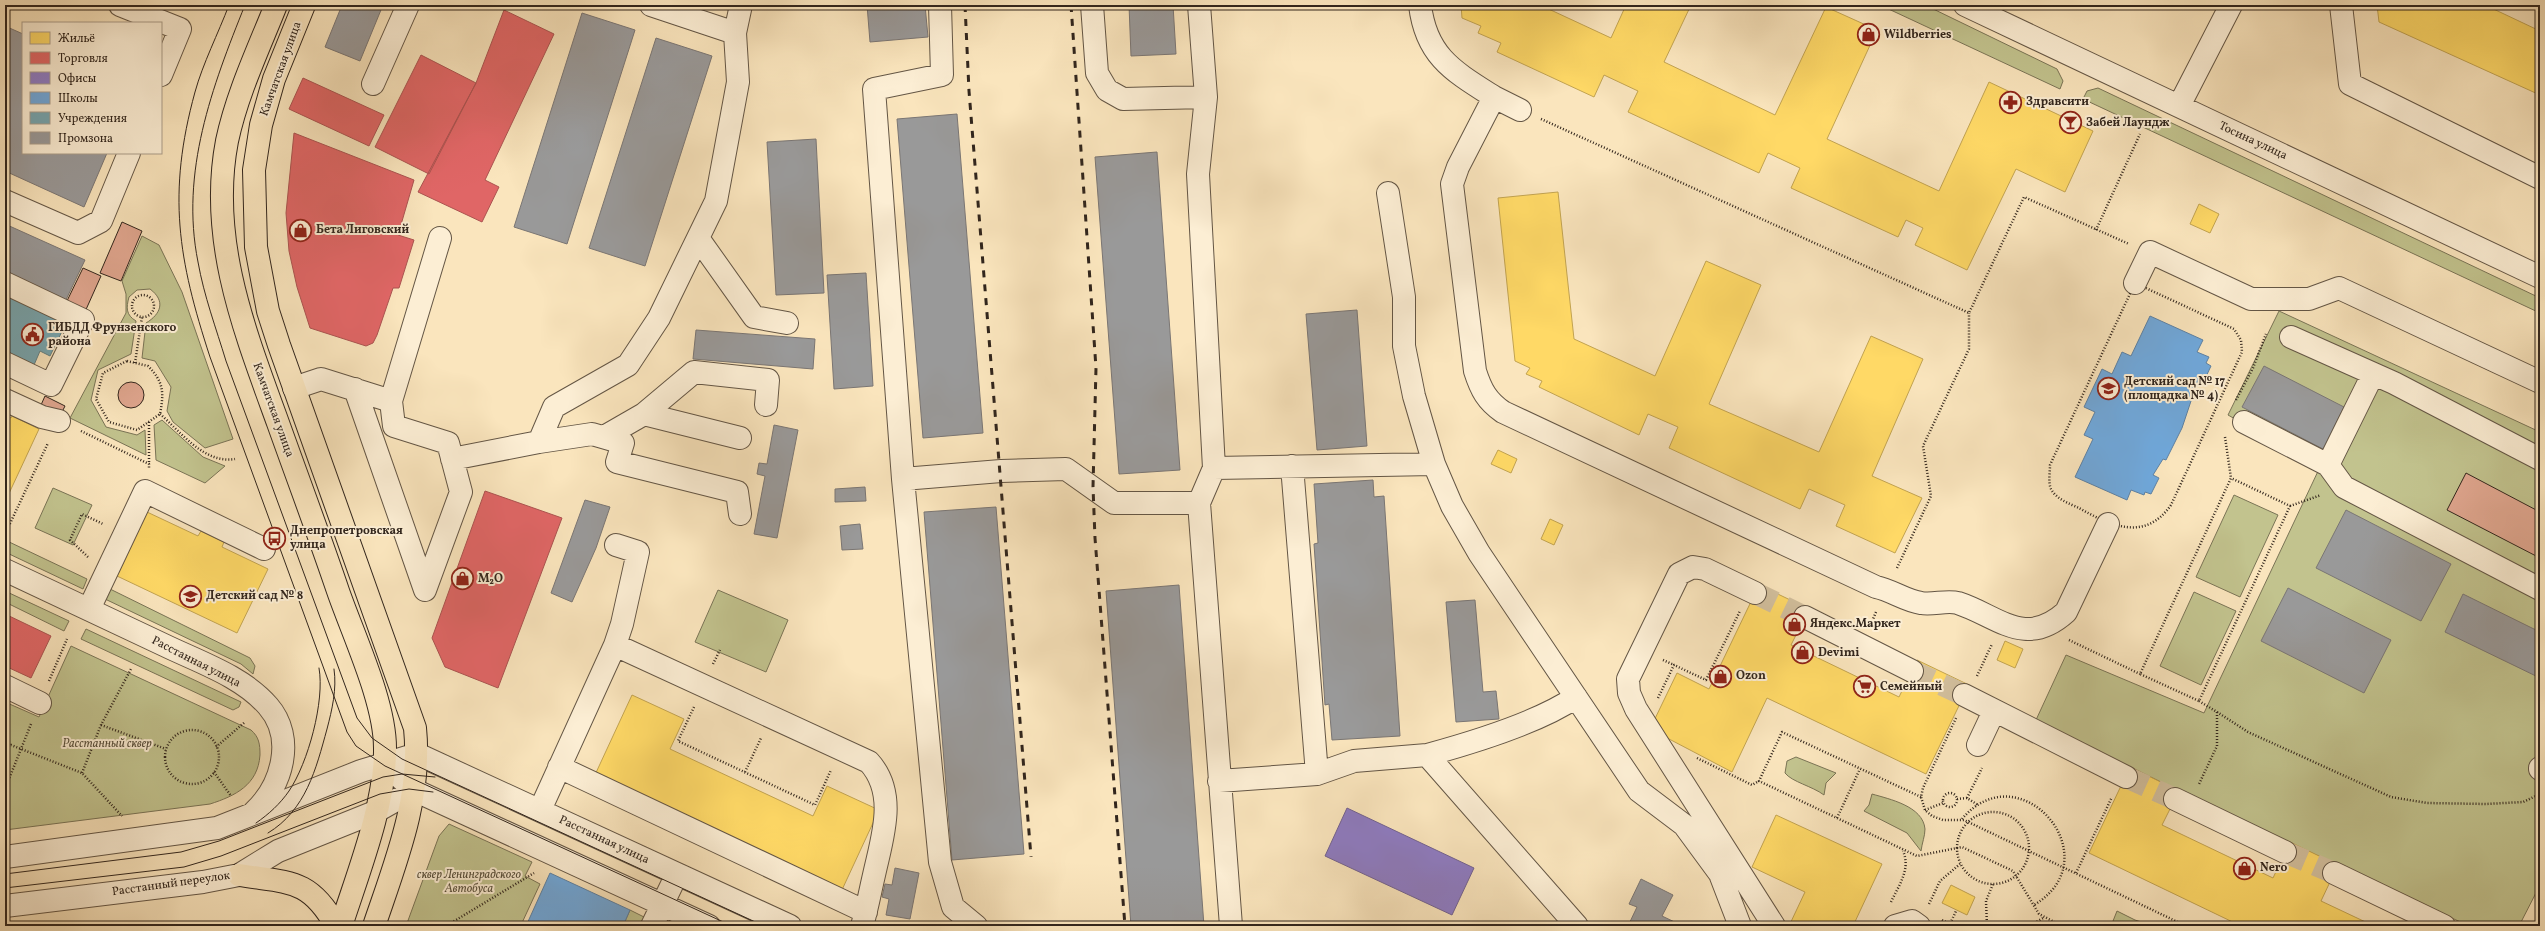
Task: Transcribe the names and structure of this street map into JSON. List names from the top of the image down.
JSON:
{
  "streets": {
    "main road": ["Камчатская улица"],
    "street": ["Тосина улица", "Расстанная улица", "Расстанный переулок"]
  },
  "crossings": [
    ["Камчатская улица", "Расстанная улица"],
    ["Камчатская улица", "Расстанный переулок"]
  ],
  "parks": ["Расстанный сквер", "сквер Ленинградского Автобуса"],
  "places": {
    "shop": [
      "Wildberries",
      "Бета Лиговский",
      "М₂O",
      "Яндекс.Маркет",
      "Devimi",
      "Ozon",
      "Nero"
    ],
    "pharmacy": ["Здравсити"],
    "bar": ["Забей Лаундж"],
    "public building": ["ГИБДД Фрунзенского района"],
    "school or university": ["Детский сад № 17 (площадка № 4)", "Детский сад № 8"],
    "bus stop": ["Днепропетровская улица"],
    "supermarket": ["Семейный"]
  },
  "legend": [
    "Жильё",
    "Торговля",
    "Офисы",
    "Школы",
    "Учреждения",
    "Промзона"
  ]
}
